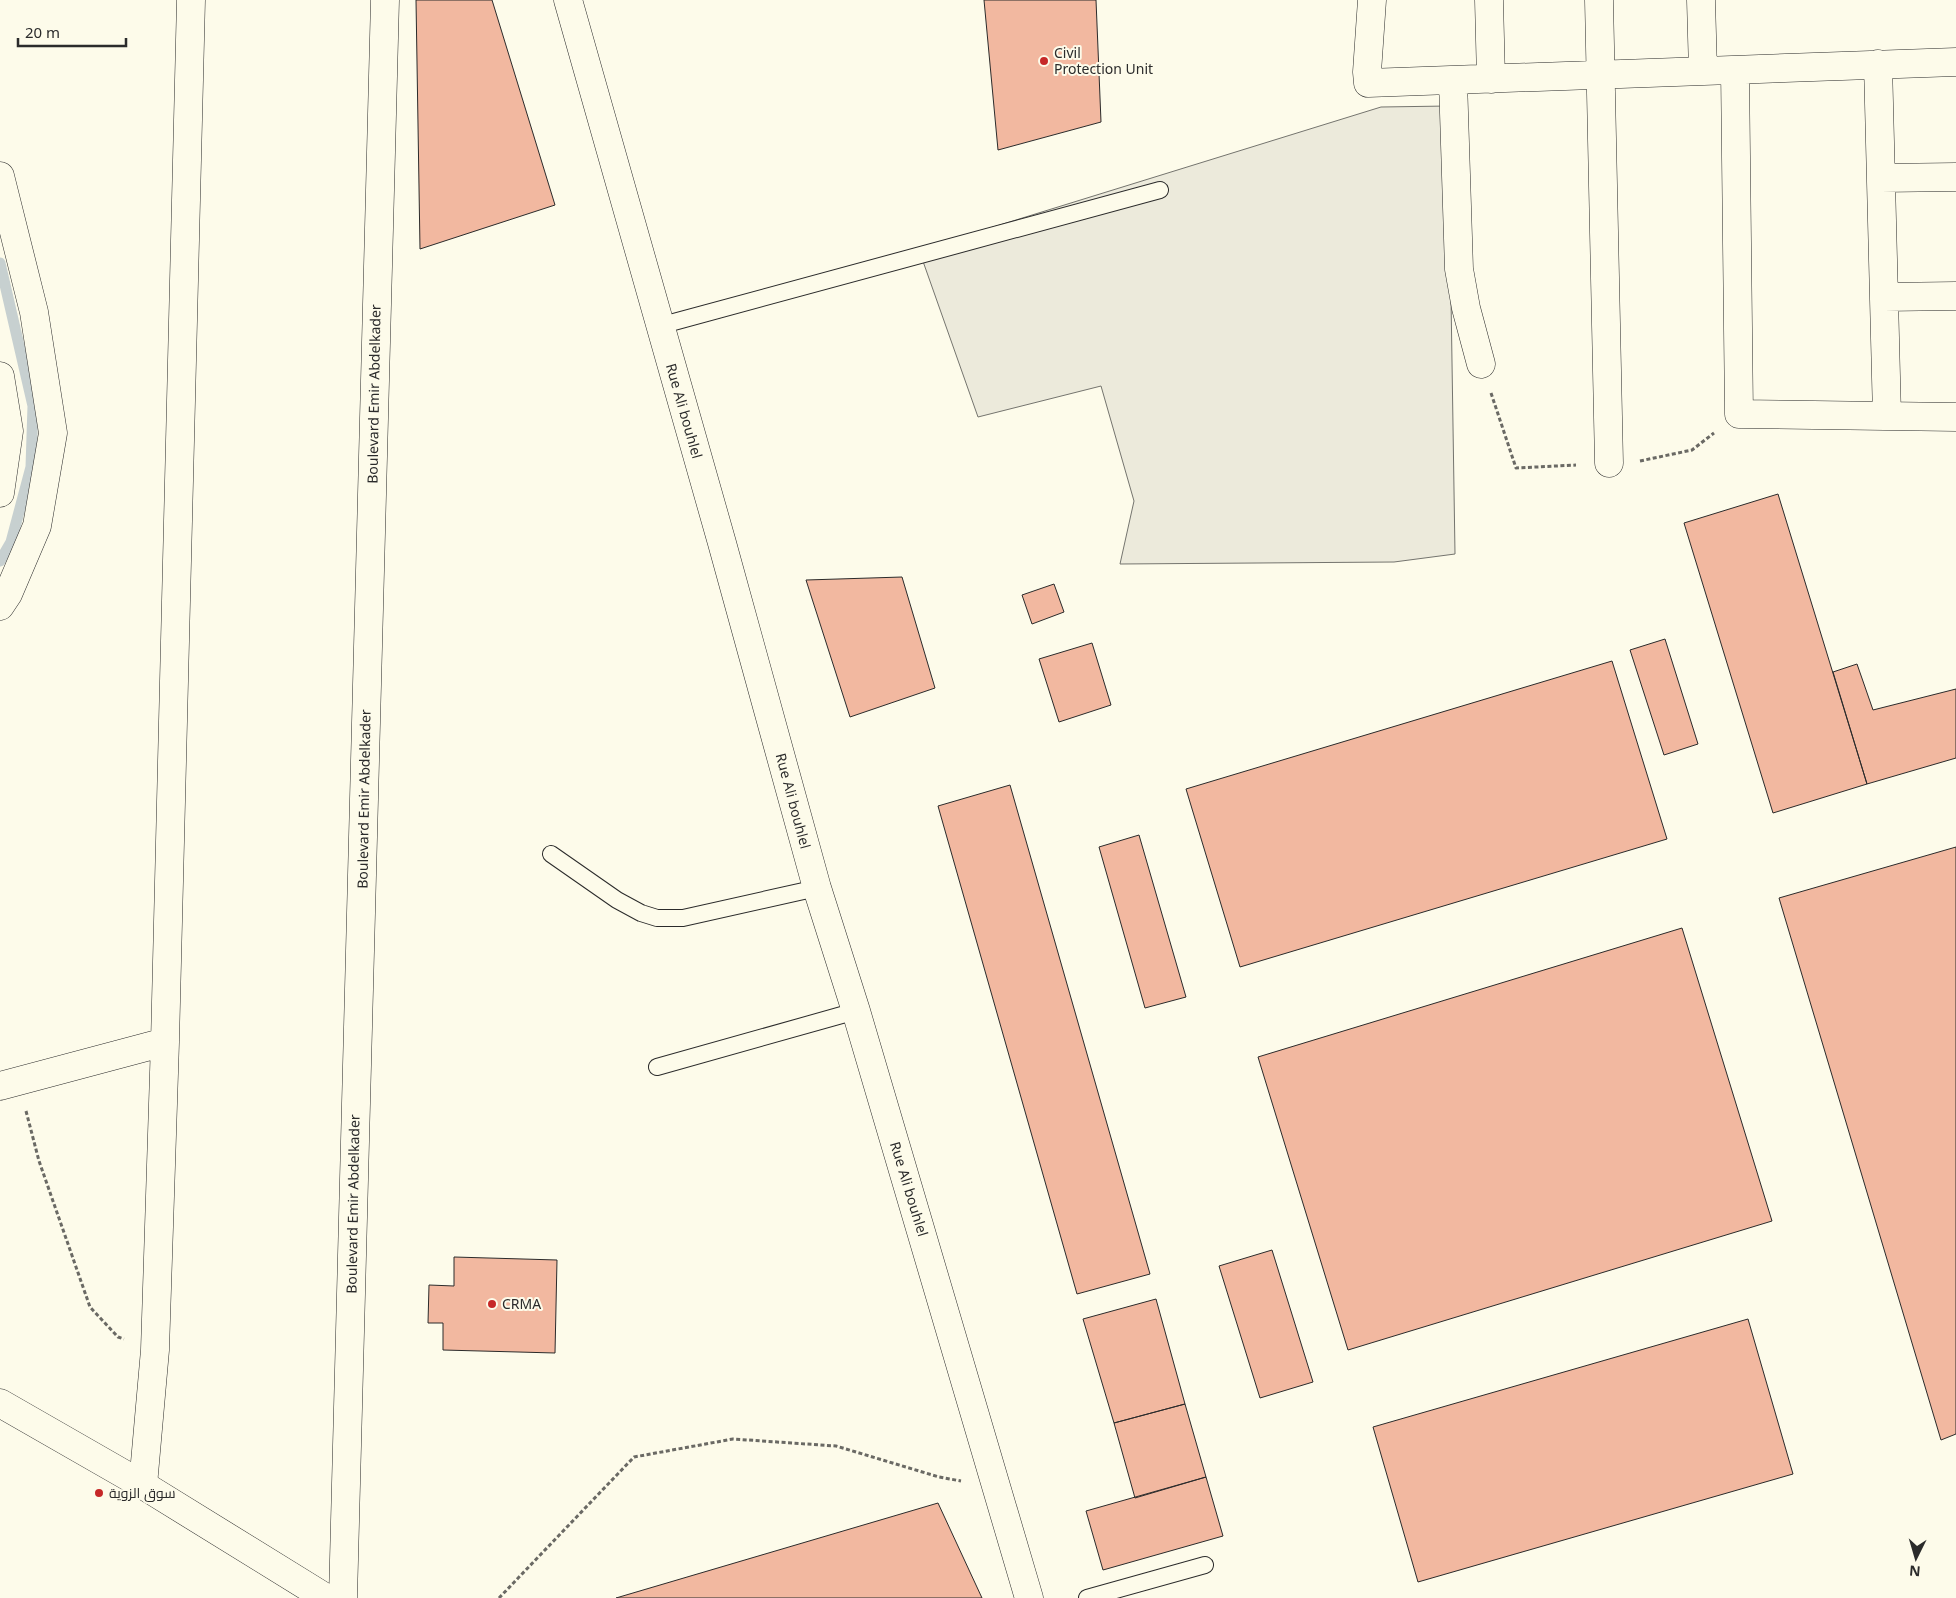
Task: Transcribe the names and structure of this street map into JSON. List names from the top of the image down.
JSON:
{
  "streets": {
    "street": ["Boulevard Emir Abdelkader", "Rue Ali bouhlel"]
  },
  "places": ["Civil Protection Unit", "CRMA", "سوق الزوية"],
  "scale_bar": "20 m",
  "north": "bottom"
}
